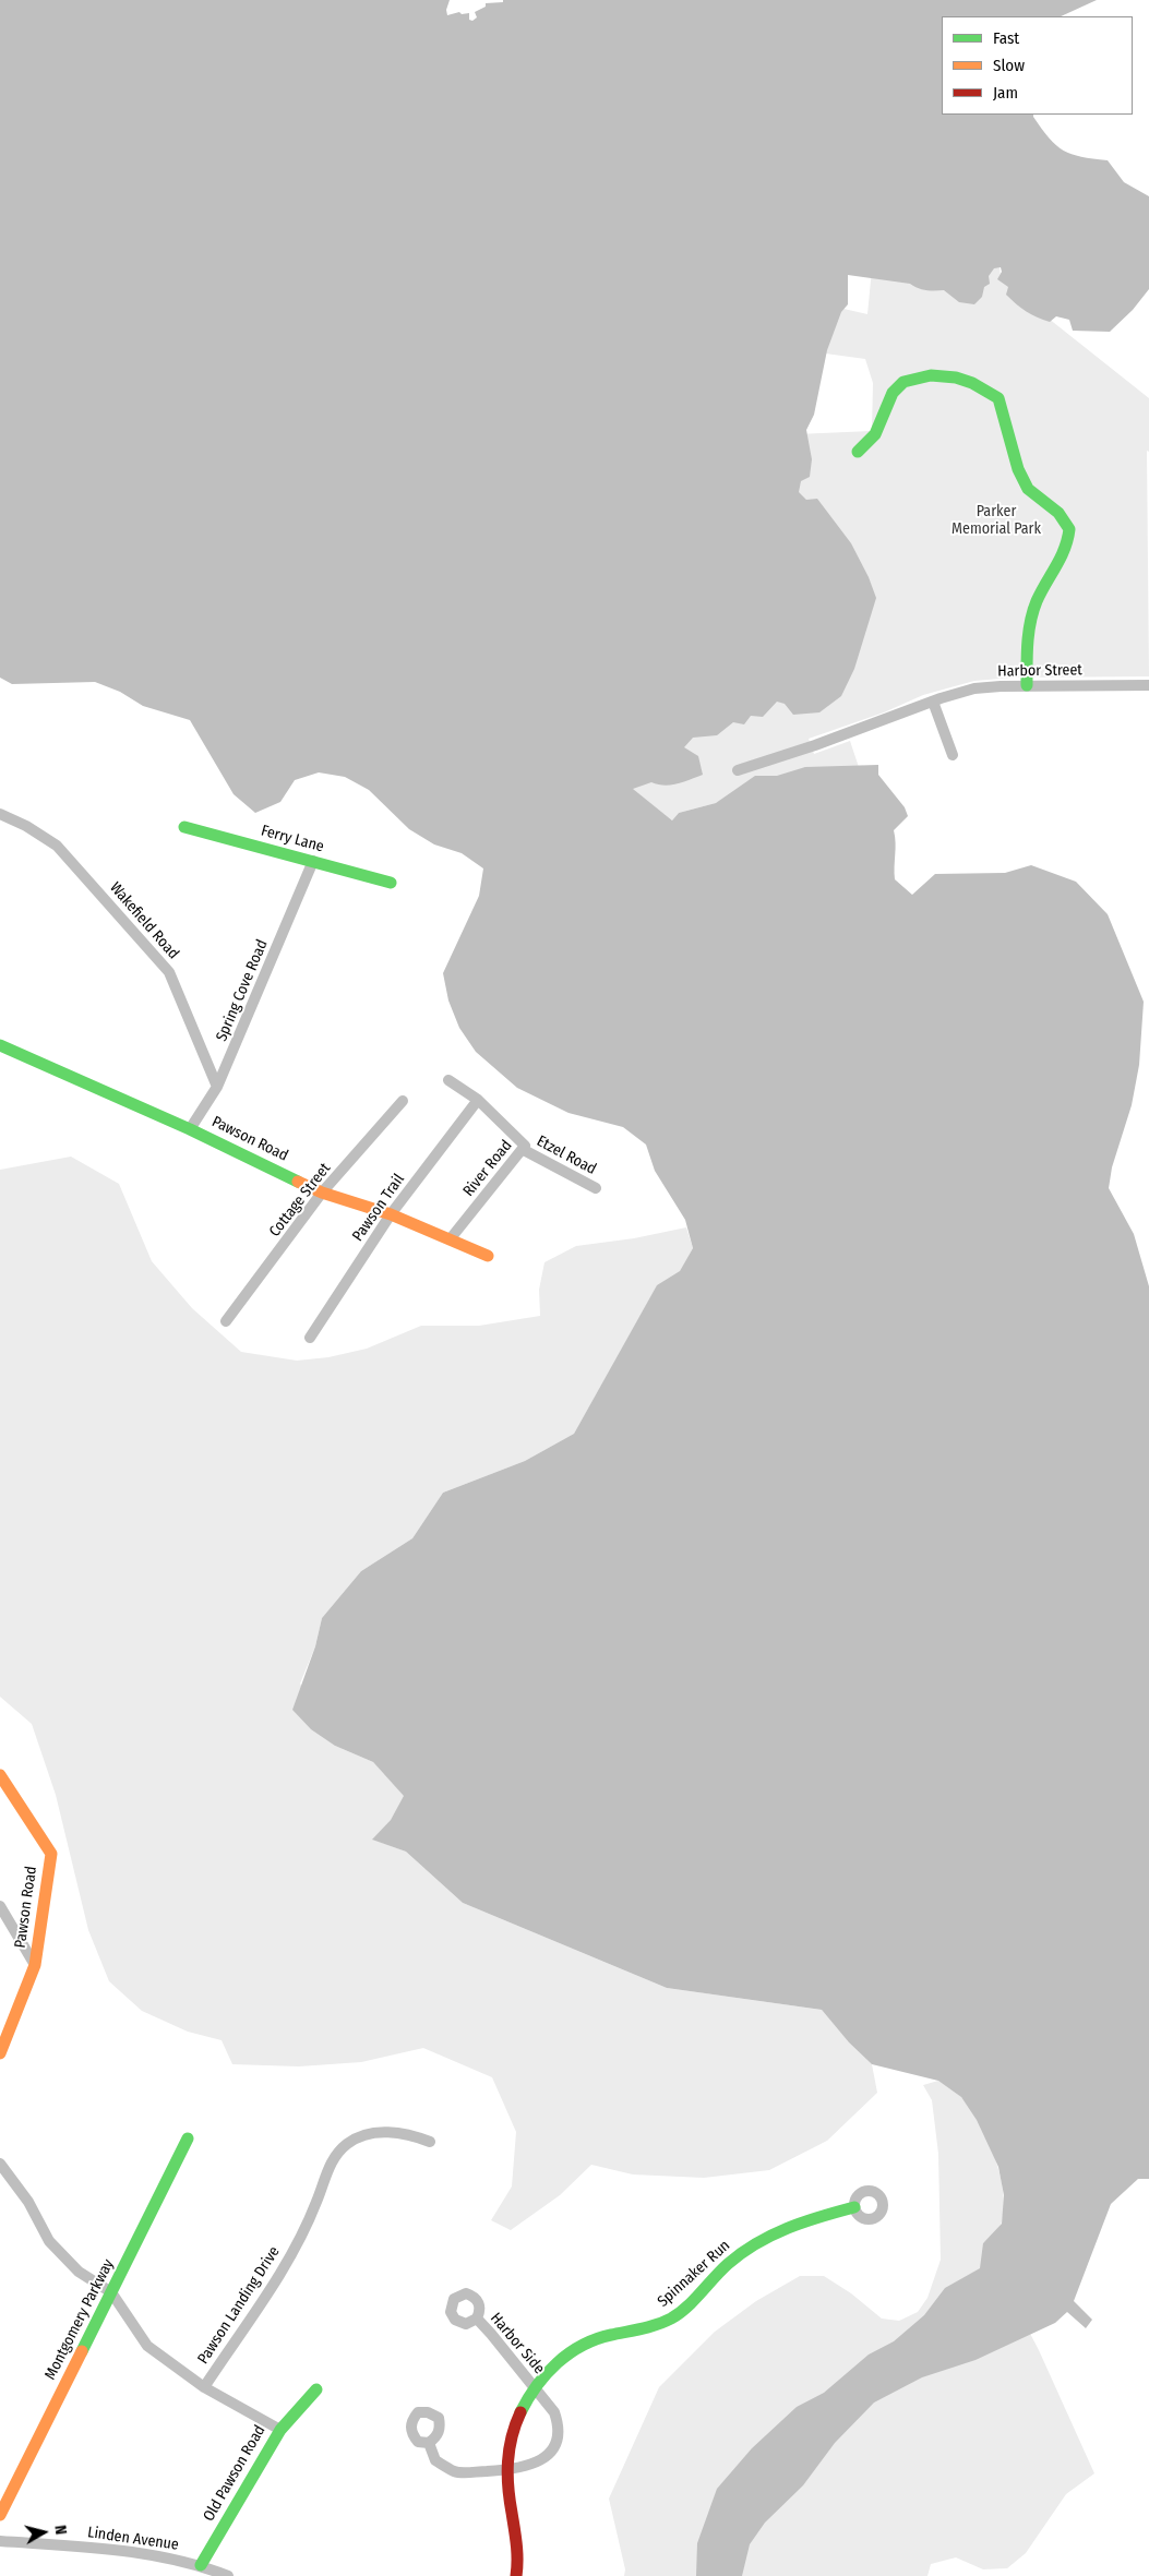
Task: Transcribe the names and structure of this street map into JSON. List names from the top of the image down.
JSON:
{
  "streets": {
    "street": [
      "Harbor Street",
      "Ferry Lane",
      "Wakefield Road",
      "Spring Cove Road",
      "Pawson Road",
      "Etzel Road",
      "River Road",
      "Cottage Street",
      "Pawson Trail",
      "Spinnaker Run",
      "Pawson Landing Drive",
      "Montgomery Parkway",
      "Harbor Side",
      "Old Pawson Road",
      "Linden Avenue"
    ]
  },
  "crossings": [
    ["Ferry Lane", "Spring Cove Road"],
    ["Wakefield Road", "Spring Cove Road"],
    ["Spring Cove Road", "Pawson Road"],
    ["Pawson Road", "River Road"],
    ["Pawson Road", "Cottage Street"],
    ["Pawson Road", "Pawson Trail"],
    ["Etzel Road", "River Road"],
    ["River Road", "Pawson Trail"],
    ["Spinnaker Run", "Harbor Side"],
    ["Pawson Landing Drive", "Old Pawson Road"],
    ["Montgomery Parkway", "Old Pawson Road"],
    ["Old Pawson Road", "Linden Avenue"]
  ],
  "parks": ["Parker Memorial Park"],
  "legend": ["Fast", "Slow", "Jam"],
  "north": "right"
}
